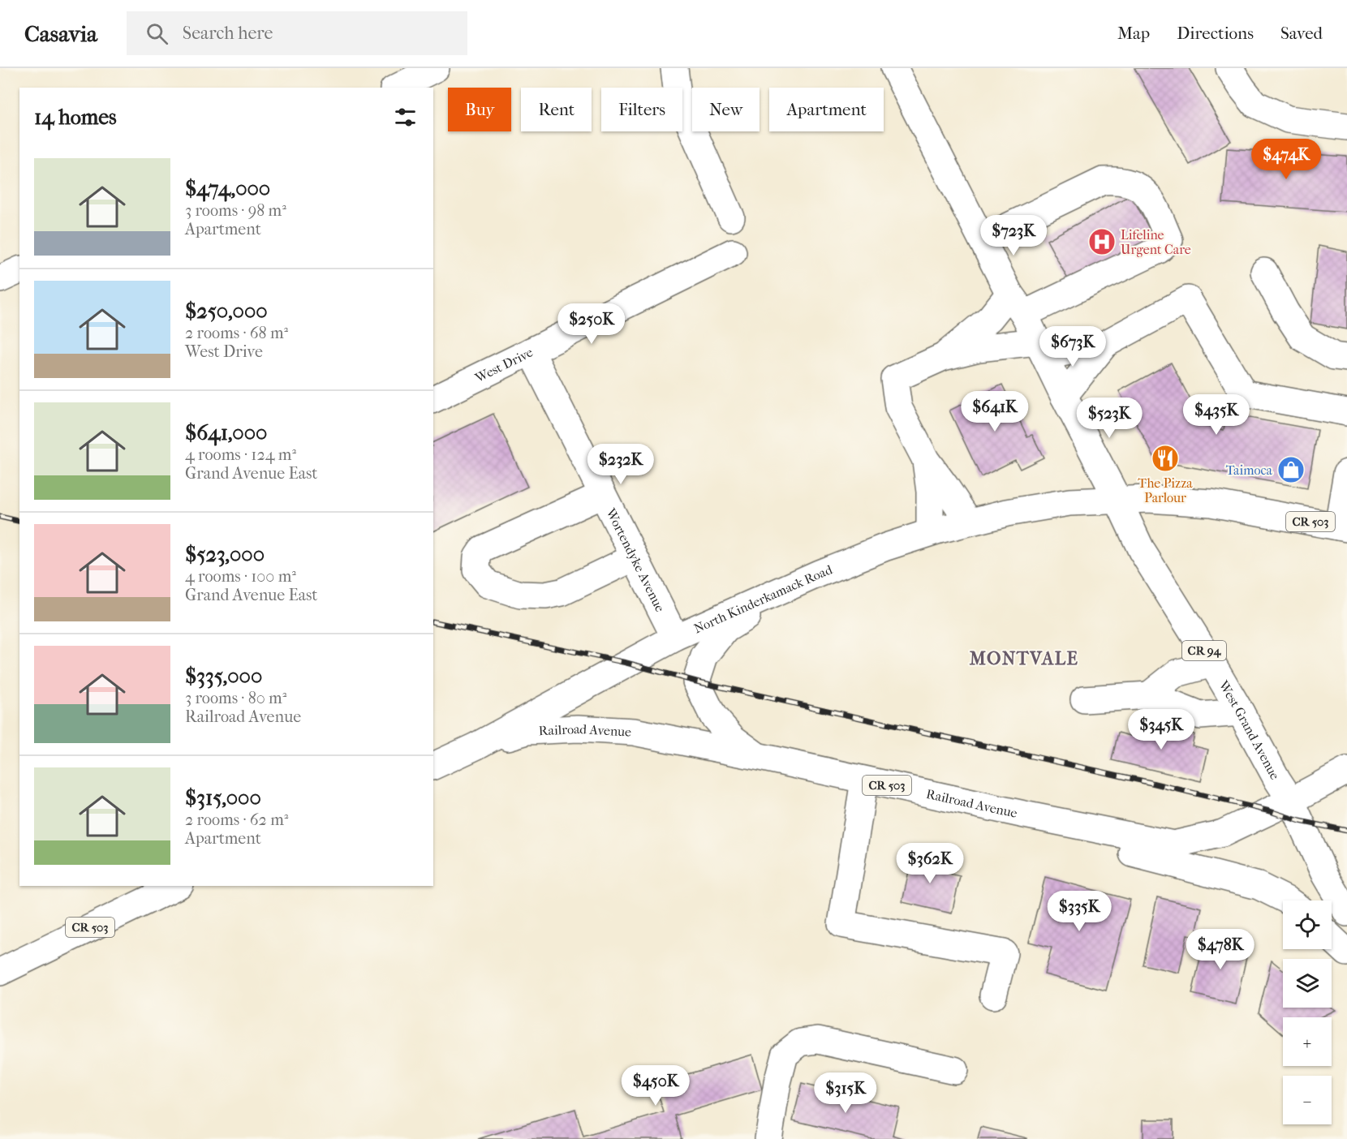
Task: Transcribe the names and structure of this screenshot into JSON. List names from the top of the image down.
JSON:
{
  "streets": {
    "main road": [
      "West Drive",
      "CR 503",
      "Wortendyke Avenue",
      "North Kinderkamack Road",
      "CR 94",
      "West Grand Avenue",
      "Railroad Avenue"
    ]
  },
  "crossings": [
    ["West Drive", "Wortendyke Avenue"],
    ["CR 503", "North Kinderkamack Road"],
    ["CR 503", "CR 94"],
    ["CR 503", "West Grand Avenue"],
    ["CR 503", "Railroad Avenue"],
    ["Wortendyke Avenue", "North Kinderkamack Road"],
    ["Wortendyke Avenue", "Railroad Avenue"],
    ["North Kinderkamack Road", "CR 94"],
    ["North Kinderkamack Road", "West Grand Avenue"],
    ["North Kinderkamack Road", "Railroad Avenue"],
    ["CR 94", "West Grand Avenue"],
    ["West Grand Avenue", "Railroad Avenue"]
  ],
  "districts": ["MONTVALE"],
  "places": {
    "hospital": ["Lifeline Urgent Care"],
    "restaurant": ["The Pizza Parlour"],
    "shop": ["Taimoca"]
  },
  "page": {
    "header": "Casavia",
    "search": "Search here",
    "nav": ["Map", "Directions", "Saved"],
    "chip": [
      "Buy",
      "Rent",
      "Filters",
      "New",
      "Apartment"
    ],
    "heading": "14 homes",
    "price": [
      "$474K",
      "$723K",
      "$250K",
      "$673K",
      "$641K",
      "$435K",
      "$523K",
      "$232K",
      "$345K",
      "$362K",
      "$335K",
      "$478K",
      "$450K",
      "$315K"
    ],
    "list": [
      {
        "name": "$474,000",
        "note": "3 rooms · 98 m² · Apartment"
      },
      {
        "name": "$250,000",
        "note": "2 rooms · 68 m² · West Drive"
      },
      {
        "name": "$641,000",
        "note": "4 rooms · 124 m² · Grand Avenue East"
      },
      {
        "name": "$523,000",
        "note": "4 rooms · 100 m² · Grand Avenue East"
      },
      {
        "name": "$335,000",
        "note": "3 rooms · 80 m² · Railroad Avenue"
      },
      {
        "name": "$315,000",
        "note": "2 rooms · 62 m² · Apartment"
      }
    ],
    "map_buttons": ["+", "−"]
  }
}
